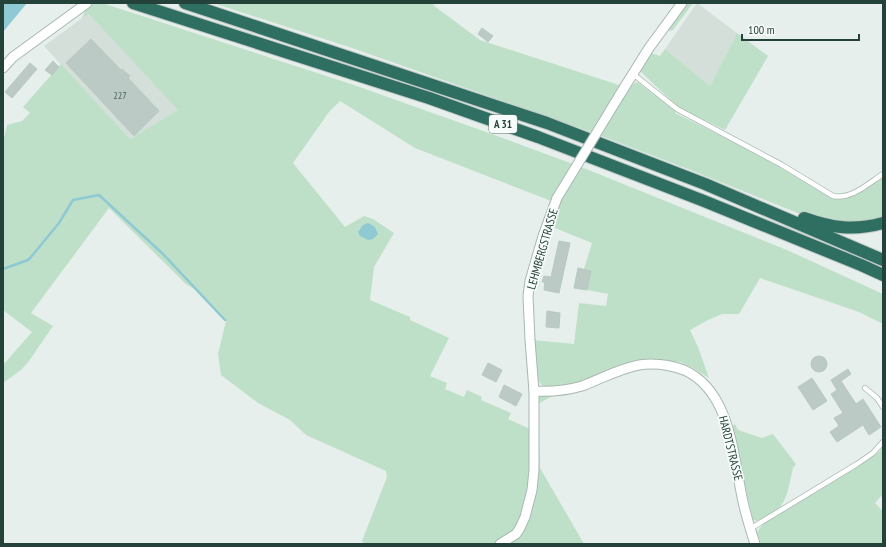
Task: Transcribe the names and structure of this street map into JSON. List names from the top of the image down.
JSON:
{
  "streets": {
    "highway": ["A 31"],
    "street": ["LEHMBERGSTRASSE", "HARDTSTRASSE"]
  },
  "crossings": [
    ["LEHMBERGSTRASSE", "HARDTSTRASSE"]
  ],
  "house_numbers": ["227"],
  "scale_bar": "100 m"
}
